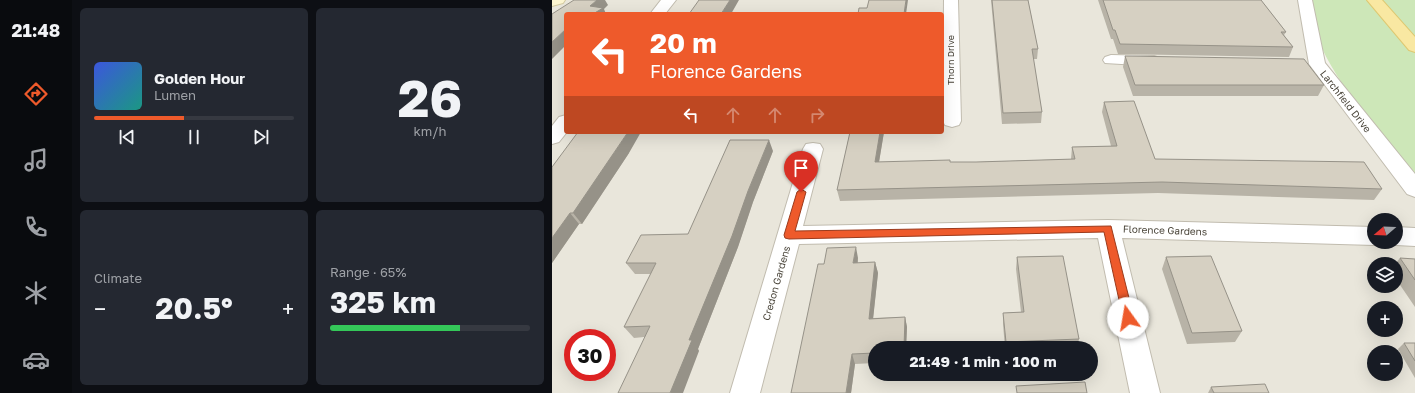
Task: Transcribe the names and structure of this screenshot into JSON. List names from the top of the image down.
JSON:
{
  "streets": {
    "street": [
      "Thorn Drive",
      "Larchfield Drive",
      "Florence Gardens",
      "Credon Gardens"
    ]
  },
  "crossings": [
    ["Florence Gardens", "Credon Gardens"]
  ],
  "north": "left",
  "page": {
    "tabs": "21:48",
    "tile": [
      ["26", "km/h"],
      "Climate",
      ["Range · 65%", "325 km"]
    ],
    "turn": ["20 m", "Florence Gardens"],
    "song": ["Golden Hour", "Lumen"],
    "map_buttons": ["+", "−"],
    "heat": ["−", "20.5°", "+"],
    "limit": "30",
    "trip": "21:49 · 1 min · 100 m"
  }
}
